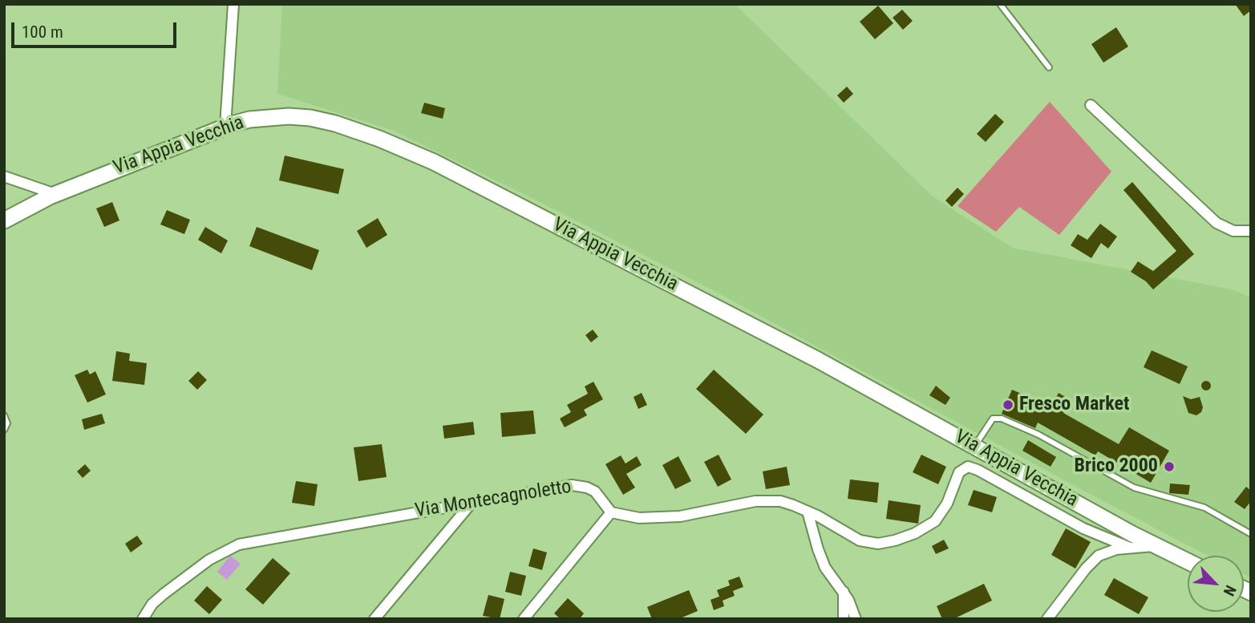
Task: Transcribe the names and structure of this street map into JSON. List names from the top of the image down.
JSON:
{
  "streets": {
    "main road": ["Via Appia Vecchia"],
    "street": ["Via Montecagnoletto"]
  },
  "places": ["Fresco Market", "Brico 2000"],
  "scale_bar": "100 m",
  "north": "bottom right"
}
